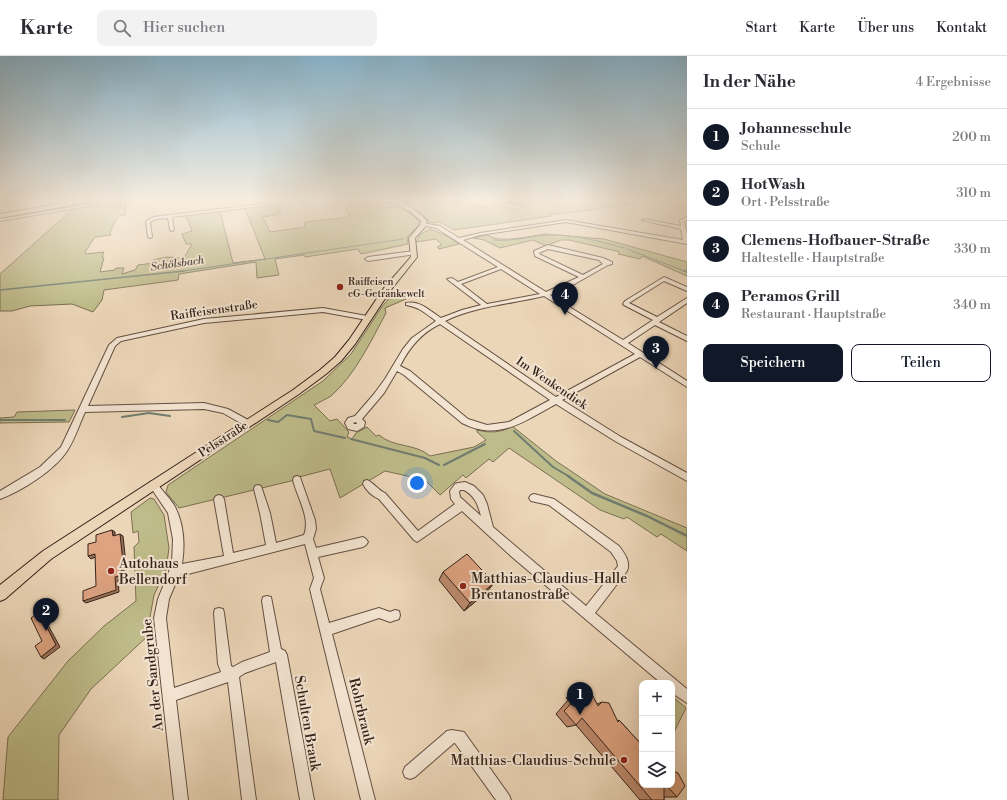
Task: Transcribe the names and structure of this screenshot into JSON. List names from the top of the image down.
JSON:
{
  "streets": {
    "main road": ["Pelsstraße"],
    "street": [
      "Raiffeisenstraße",
      "Im Wenkendiek",
      "An der Sandgrube",
      "Rohrbrauk",
      "Schulten Brauk"
    ]
  },
  "crossings": [
    ["Raiffeisenstraße", "Pelsstraße"],
    ["Pelsstraße", "An der Sandgrube"]
  ],
  "water": ["Schölsbach"],
  "places": [
    "Raiffeisen eG-Getränkewelt",
    "Autohaus Bellendorf",
    "Matthias-Claudius-Halle Brentanostraße",
    "Matthias-Claudius-Schule"
  ],
  "page": {
    "header": "Karte",
    "search": "Hier suchen",
    "nav": [
      "Start",
      "Karte",
      "Über uns",
      "Kontakt"
    ],
    "heading": ["In der Nähe", "4 Ergebnisse"],
    "list": [
      {
        "mark": "1",
        "name": "Johannesschule",
        "note": "Schule",
        "value": "200 m"
      },
      {
        "mark": "2",
        "name": "HotWash",
        "note": "Ort · Pelsstraße",
        "value": "310 m"
      },
      {
        "mark": "3",
        "name": "Clemens-Hofbauer-Straße",
        "note": "Haltestelle · Hauptstraße",
        "value": "330 m"
      },
      {
        "mark": "4",
        "name": "Peramos Grill",
        "note": "Restaurant · Hauptstraße",
        "value": "340 m"
      }
    ],
    "pins": [
      "4",
      "3",
      "2",
      "1"
    ],
    "buttons": ["Speichern", "Teilen"],
    "map_buttons": ["+", "−"]
  }
}
